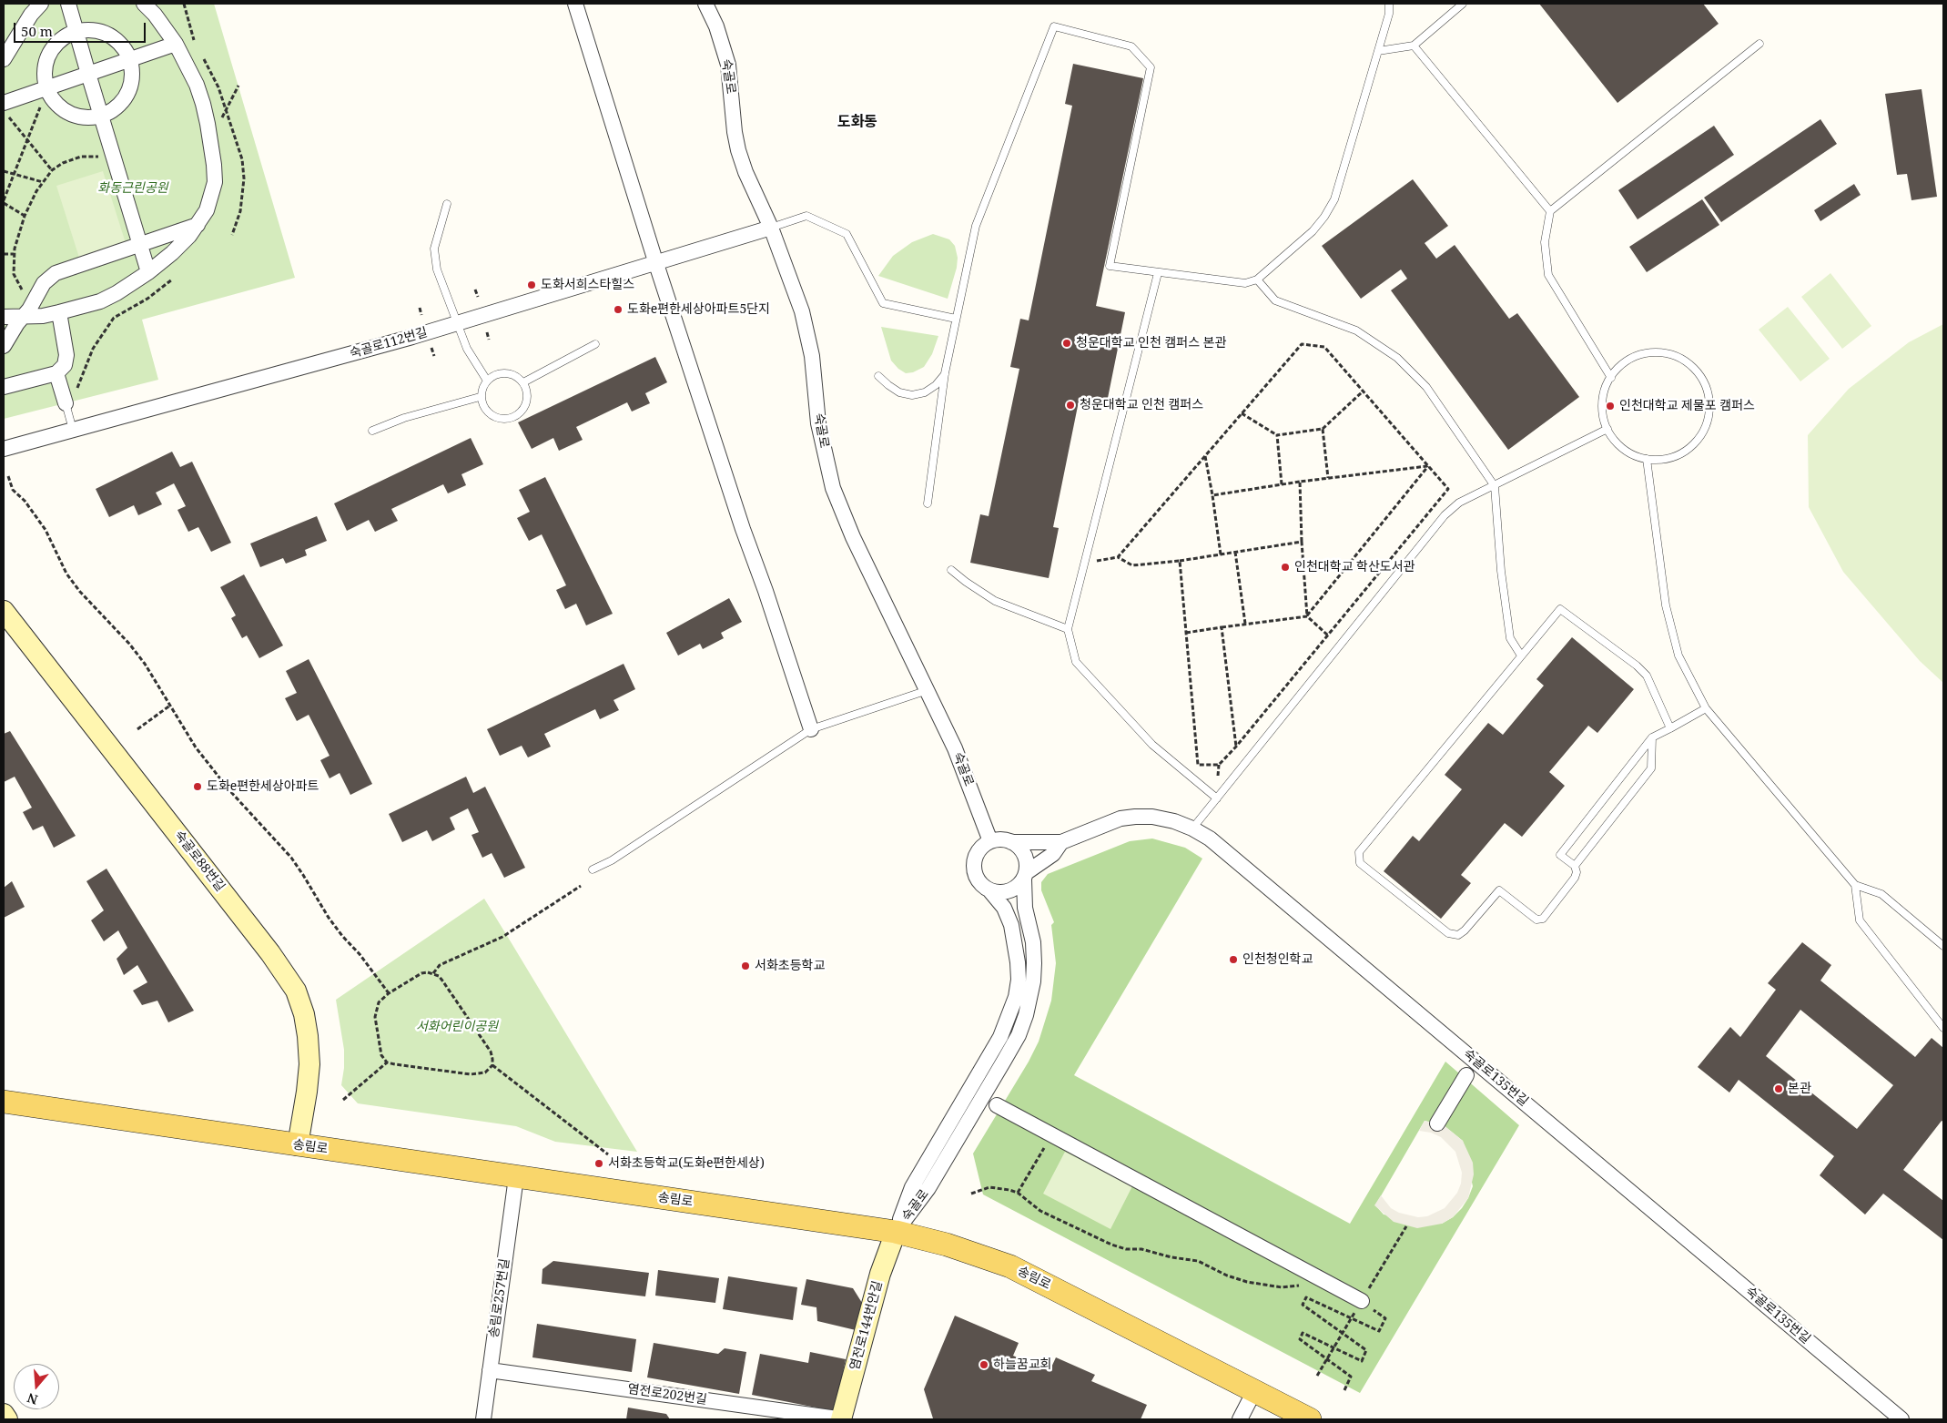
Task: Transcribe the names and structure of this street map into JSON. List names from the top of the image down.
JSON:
{
  "streets": {
    "main road": ["송림로"],
    "street": [
      "숙골로",
      "숙골로112번길",
      "숙골로88번길",
      "숙골로135번길",
      "송림로257번길",
      "염전로144번안길",
      "염전로202번길"
    ]
  },
  "crossings": [
    ["숙골로", "숙골로112번길"],
    ["숙골로", "숙골로135번길"],
    ["숙골로", "송림로"],
    ["숙골로", "염전로144번안길"],
    ["숙골로88번길", "송림로"],
    ["송림로", "송림로257번길"],
    ["송림로", "염전로144번안길"],
    ["송림로257번길", "염전로202번길"],
    ["염전로144번안길", "염전로202번길"]
  ],
  "districts": ["도화동"],
  "parks": ["화동근린공원", "서화어린이공원"],
  "places": [
    "도화서희스타힐스",
    "도화e편한세상아파트5단지",
    "청운대학교 인천 캠퍼스 본관",
    "청운대학교 인천 캠퍼스",
    "인천대학교 제물포 캠퍼스",
    "인천대학교 학산도서관",
    "도화e편한세상아파트",
    "인천청인학교",
    "서화초등학교",
    "본관",
    "서화초등학교(도화e편한세상)",
    "하늘꿈교회"
  ],
  "scale_bar": "50 m",
  "north": "bottom"
}
